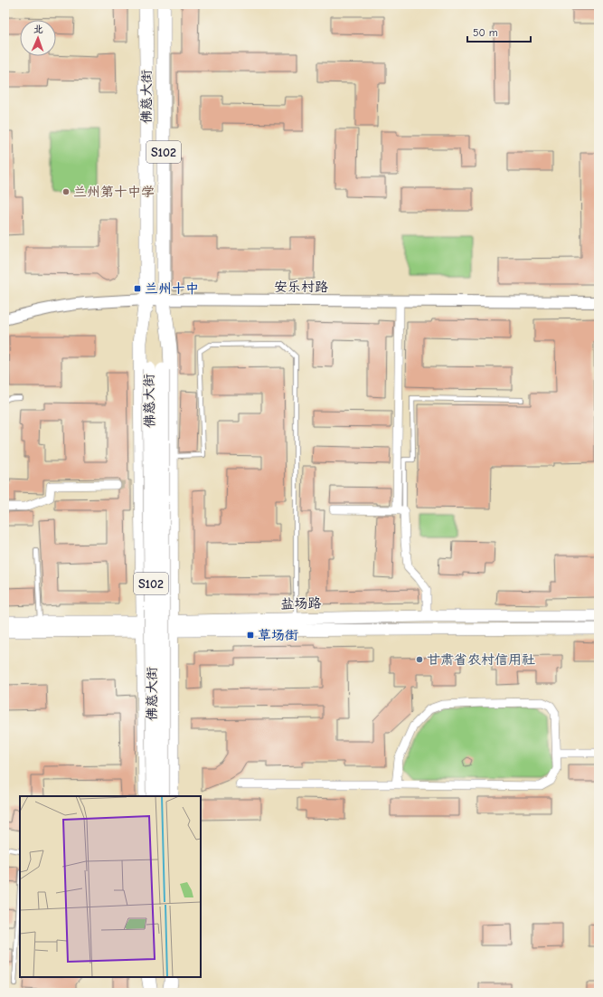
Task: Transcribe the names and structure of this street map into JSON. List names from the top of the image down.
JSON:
{
  "streets": {
    "main road": ["佛慈大街", "S102", "盐场路"],
    "street": ["安乐村路"]
  },
  "crossings": [
    ["佛慈大街", "安乐村路"]
  ],
  "places": {
    "other": ["兰州第十中学", "甘肃省农村信用社"],
    "transit": ["兰州十中", "草场街"]
  },
  "scale_bar": "50 m",
  "north": "top"
}
